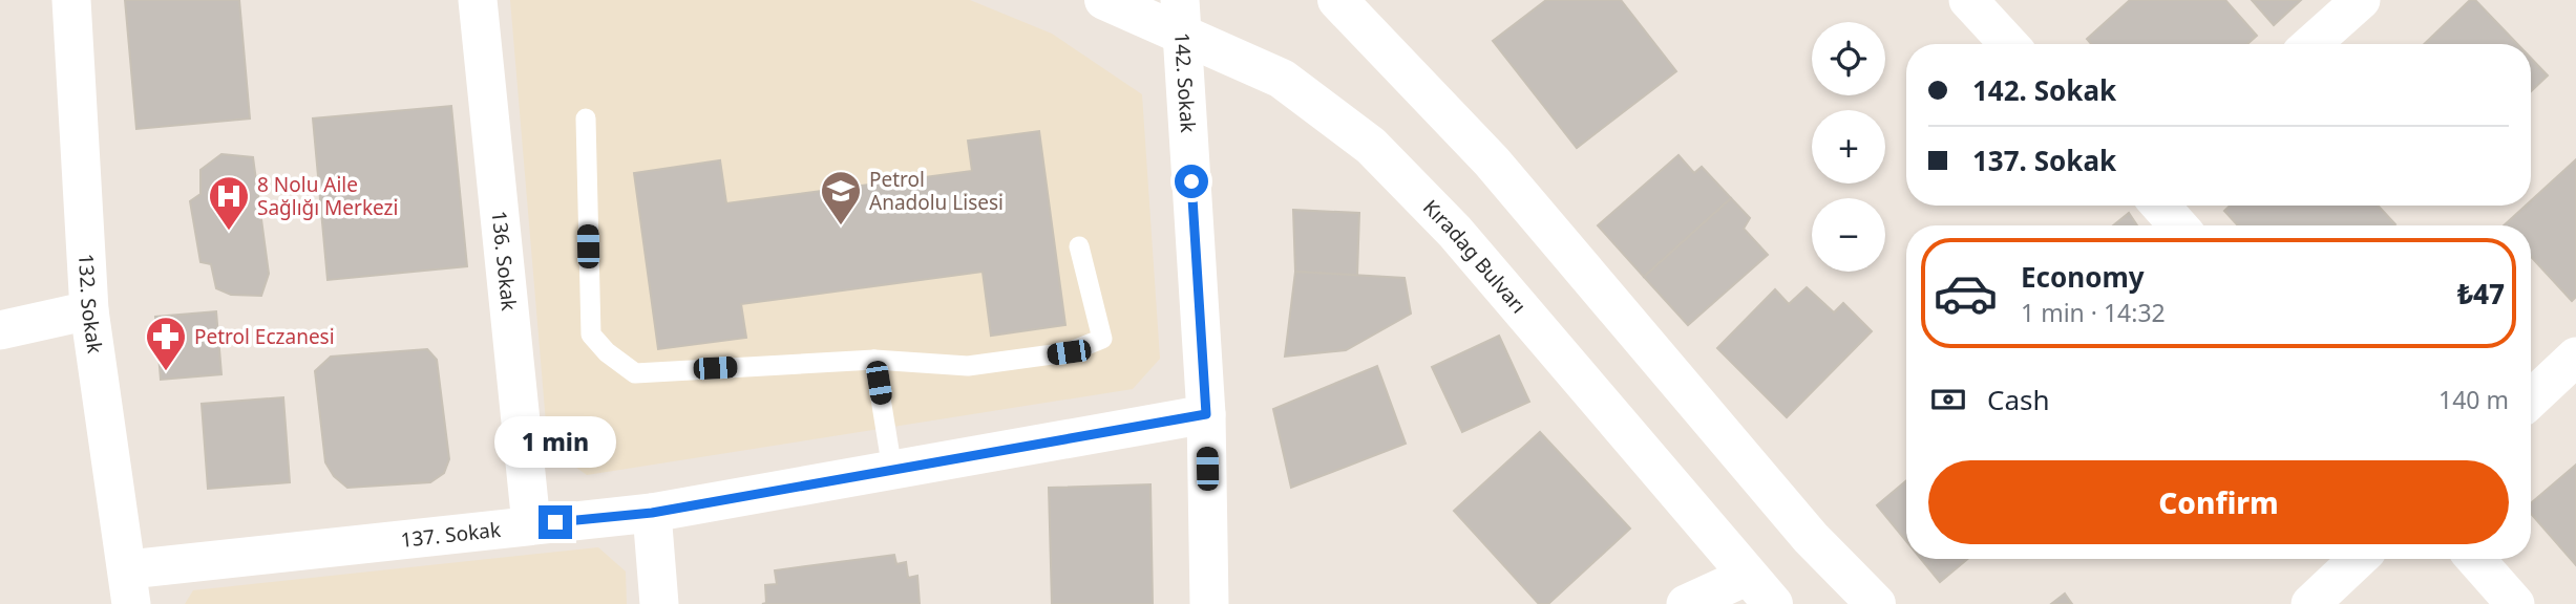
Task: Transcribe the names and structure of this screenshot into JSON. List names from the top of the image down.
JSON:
{
  "streets": {
    "main road": ["Kıradag Bulvarı"],
    "street": [
      "142. Sokak",
      "136. Sokak",
      "132. Sokak",
      "137. Sokak"
    ]
  },
  "crossings": [
    ["142. Sokak", "Kıradag Bulvarı"],
    ["142. Sokak", "137. Sokak"],
    ["136. Sokak", "137. Sokak"],
    ["132. Sokak", "137. Sokak"]
  ],
  "places": {
    "school or university": ["Petrol Anadolu Lisesi"],
    "hospital": ["8 Nolu Aile Sağlığı Merkezi"],
    "pharmacy": ["Petrol Eczanesi"]
  },
  "page": {
    "map_buttons": ["+", "−"],
    "banner": ["142. Sokak", "137. Sokak"],
    "list": [
      {
        "name": "Economy",
        "note": "1 min · 14:32",
        "value": "₺47"
      }
    ],
    "pay": ["Cash", "140 m"],
    "bubble": "1 min",
    "buttons": "Confirm"
  }
}
